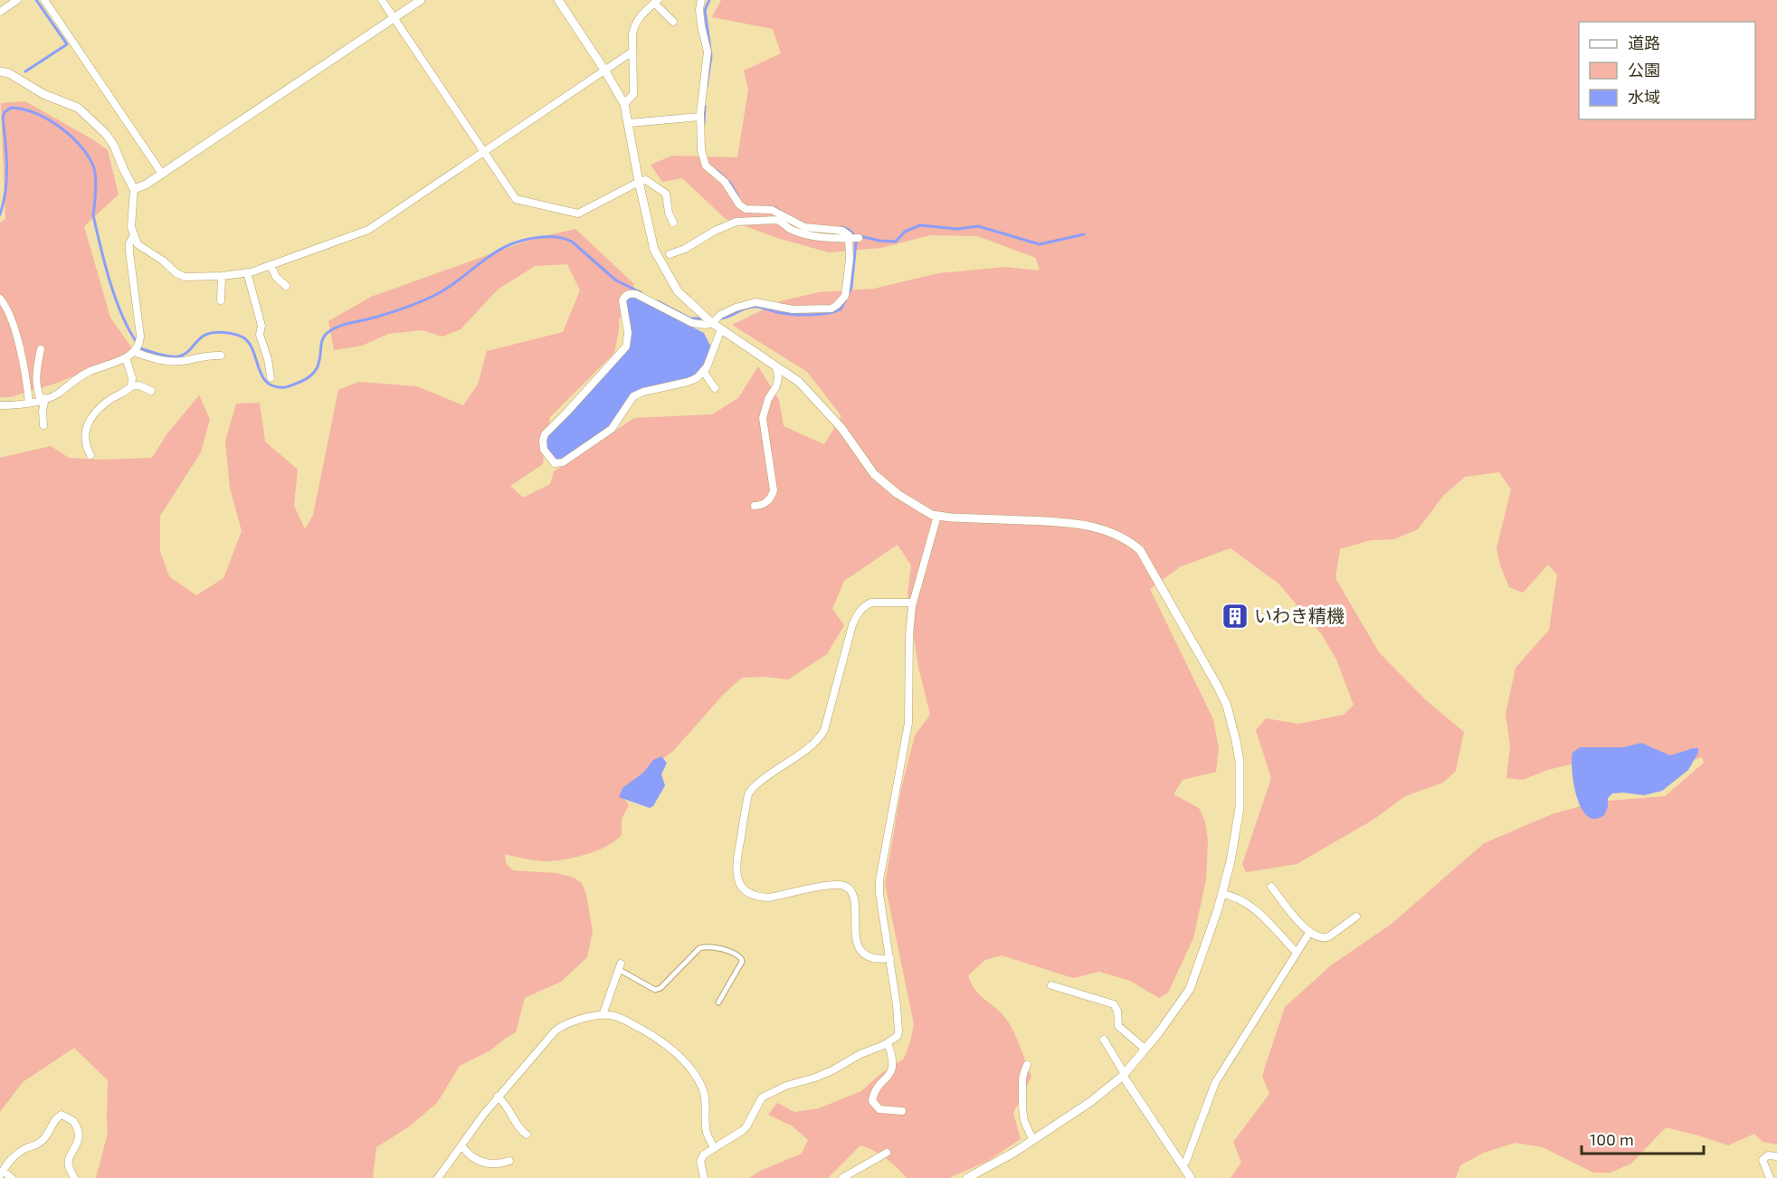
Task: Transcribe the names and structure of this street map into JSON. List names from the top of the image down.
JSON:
{
  "places": {
    "building": ["いわき精機"]
  },
  "legend": ["道路", "公園", "水域"],
  "scale_bar": "100 m"
}
